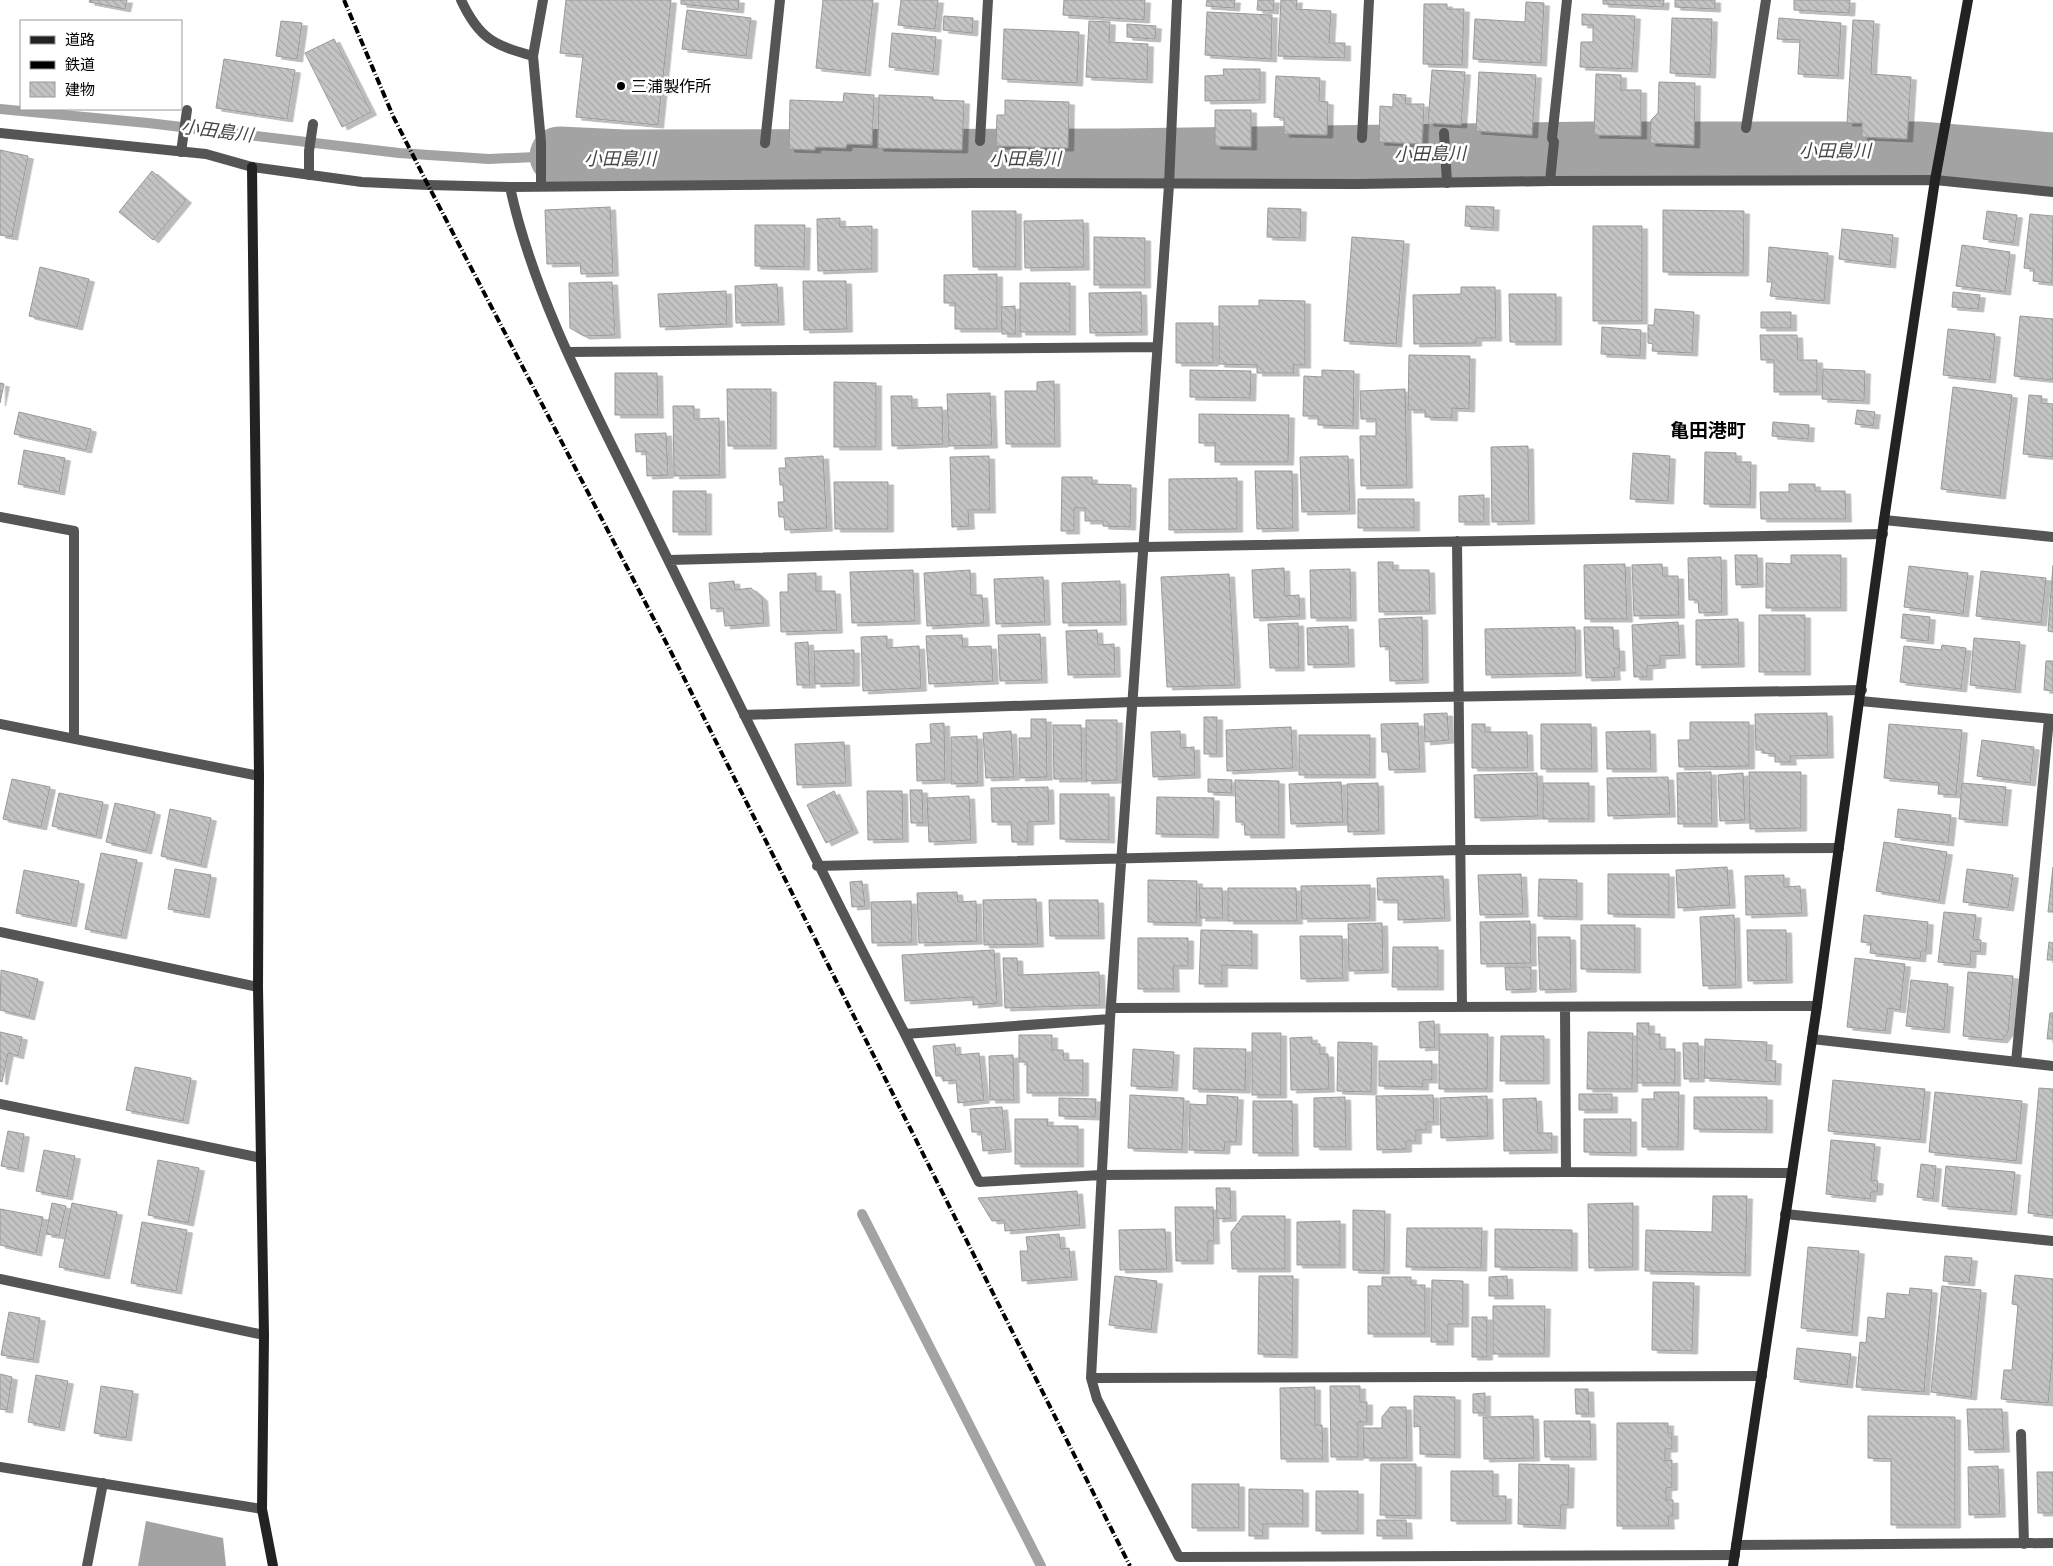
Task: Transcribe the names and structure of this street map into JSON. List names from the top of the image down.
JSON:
{
  "districts": ["亀田港町"],
  "water": ["小田島川"],
  "places": ["三浦製作所"],
  "legend": ["道路", "鉄道", "建物"]
}
